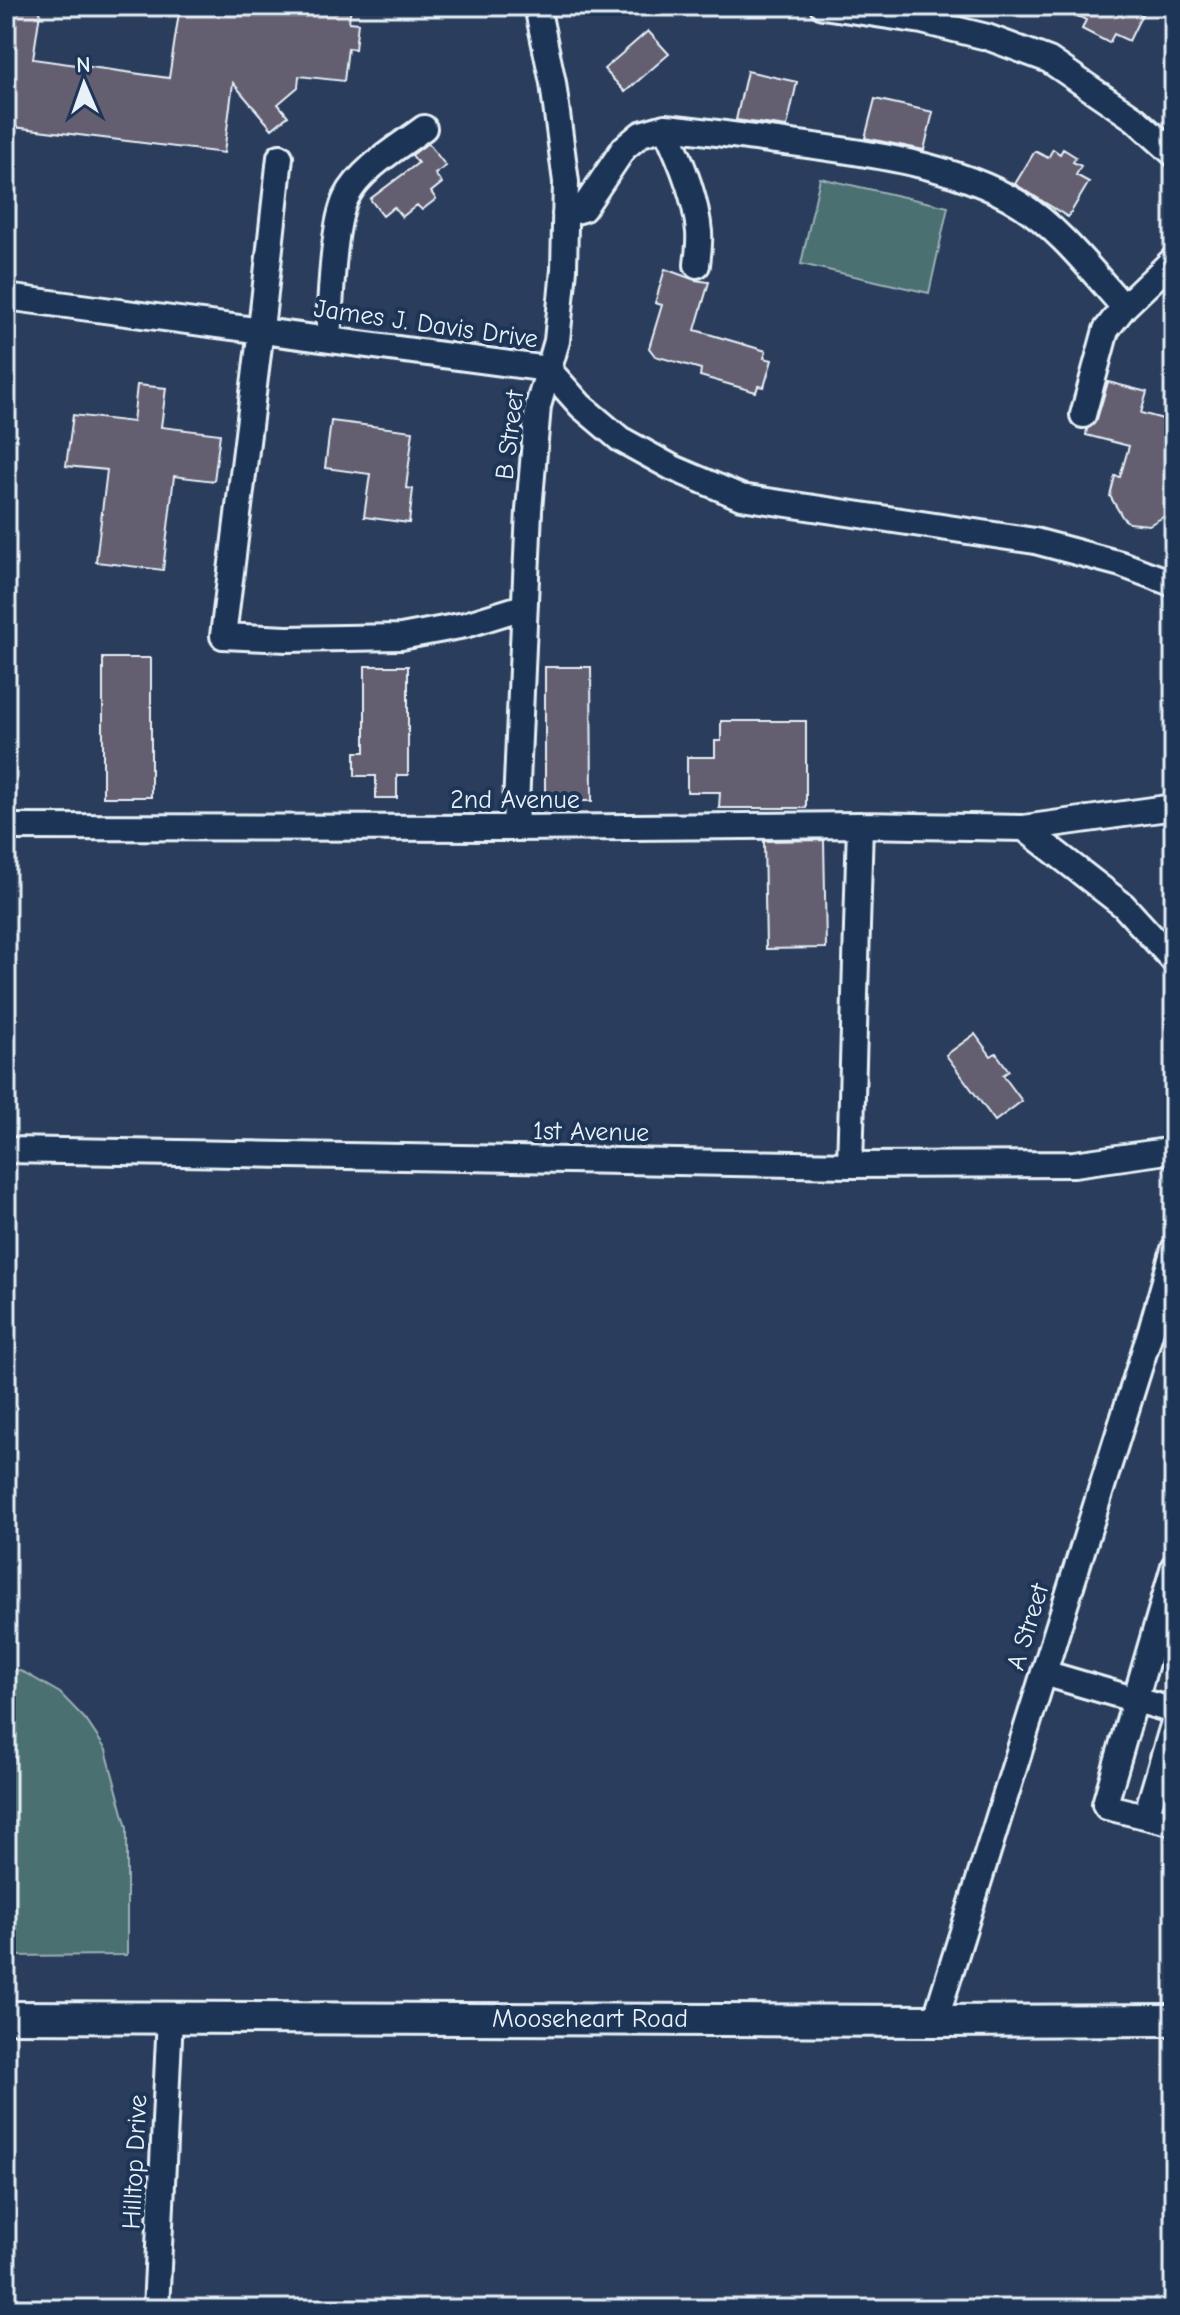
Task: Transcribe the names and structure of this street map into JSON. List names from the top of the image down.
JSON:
{
  "streets": {
    "main road": ["Mooseheart Road"],
    "street": [
      "James J. Davis Drive",
      "B Street",
      "2nd Avenue",
      "1st Avenue",
      "A Street",
      "Hilltop Drive"
    ]
  },
  "crossings": [
    ["James J. Davis Drive", "B Street"],
    ["B Street", "2nd Avenue"],
    ["A Street", "Mooseheart Road"],
    ["Mooseheart Road", "Hilltop Drive"]
  ],
  "north": "top"
}
